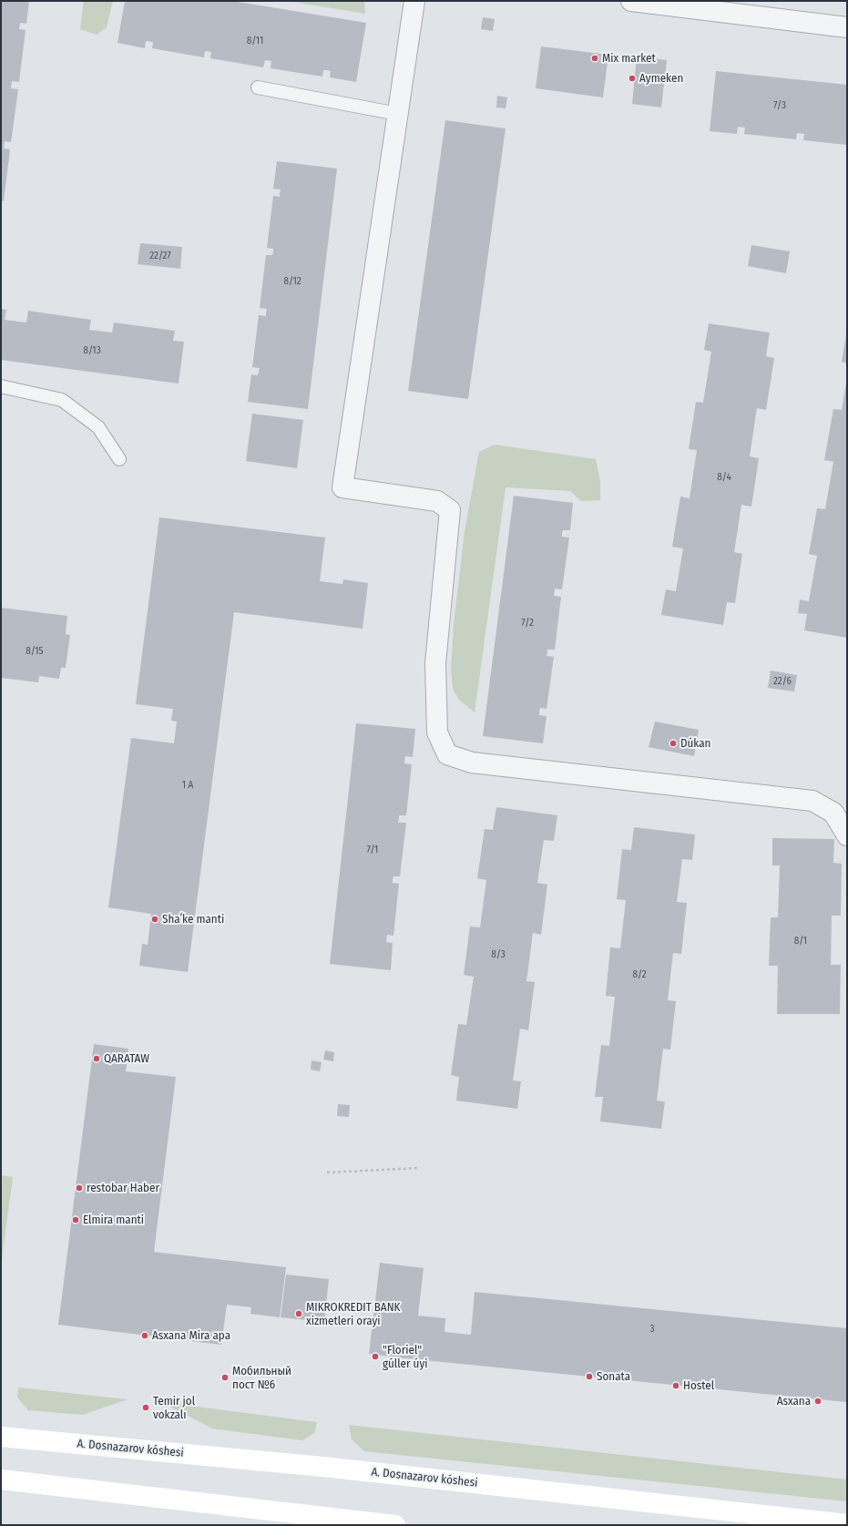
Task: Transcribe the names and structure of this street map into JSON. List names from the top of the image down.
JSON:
{
  "streets": {
    "main road": ["A. Dosnazarov kóshesi"]
  },
  "places": [
    "Mix market",
    "Aymeken",
    "Dúkan",
    "Shaʻke manti",
    "QARATAW",
    "restobar Haber",
    "Elmira manti",
    "MIKROKREDIT BANK xizmetleri orayi",
    "Asxana Mira apa",
    "\"Floriel\" gúller úyi",
    "Sonata",
    "Мобильный пост №6",
    "Hostel",
    "Asxana",
    "Temir jol vokzalı"
  ],
  "house_numbers": [
    "8/11",
    "7/3",
    "22/27",
    "8/12",
    "8/13",
    "8/4",
    "7/2",
    "8/15",
    "22/6",
    "1 A",
    "7/1",
    "8/1",
    "8/3",
    "8/2",
    "3"
  ]
}
